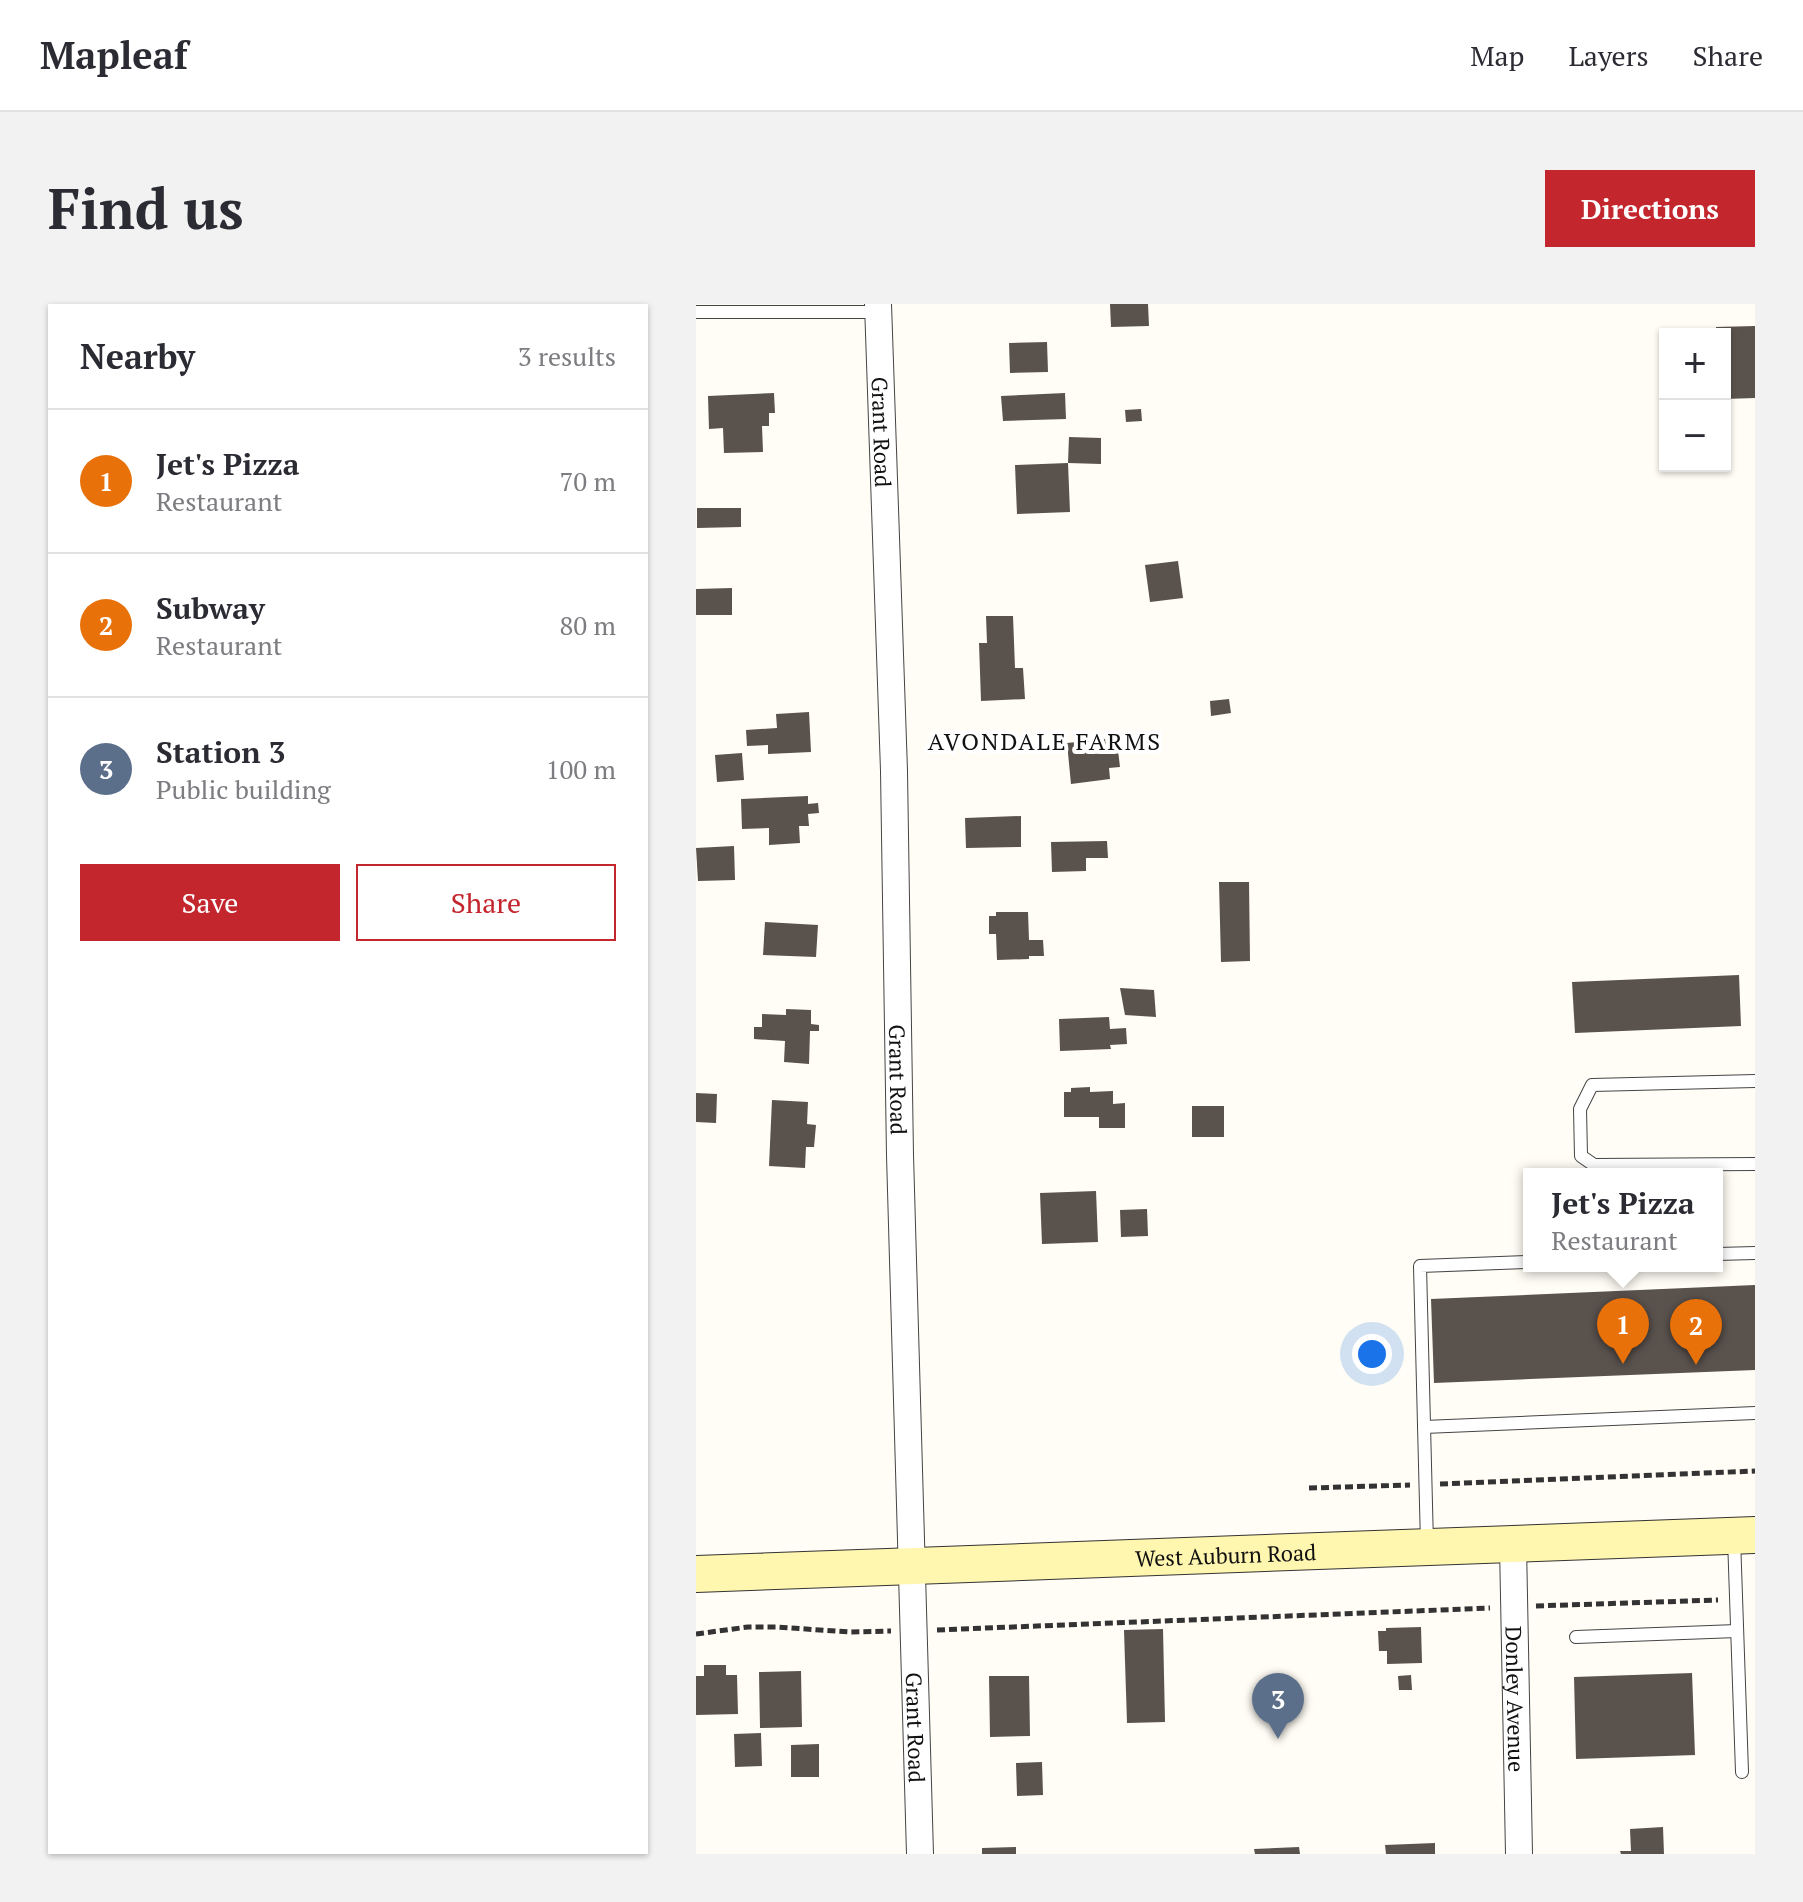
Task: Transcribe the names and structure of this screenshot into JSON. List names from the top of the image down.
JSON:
{
  "streets": {
    "main road": ["West Auburn Road"],
    "street": ["Grant Road", "Donley Avenue"]
  },
  "crossings": [
    ["Grant Road", "West Auburn Road"],
    ["West Auburn Road", "Donley Avenue"]
  ],
  "districts": ["AVONDALE FARMS"],
  "page": {
    "header": "Mapleaf",
    "nav": ["Map", "Layers", "Share"],
    "buttons": [
      "Directions",
      ["Save", "Share"]
    ],
    "title": "Find us",
    "heading": ["Nearby", "3 results"],
    "map_buttons": ["+", "−"],
    "list": [
      {
        "mark": "1",
        "name": "Jet's Pizza",
        "note": "Restaurant",
        "value": "70 m"
      },
      {
        "mark": "2",
        "name": "Subway",
        "note": "Restaurant",
        "value": "80 m"
      },
      {
        "mark": "3",
        "name": "Station 3",
        "note": "Public building",
        "value": "100 m"
      }
    ],
    "popup": ["Jet's Pizza", "Restaurant"],
    "pins": ["1", "2", "3"]
  }
}
